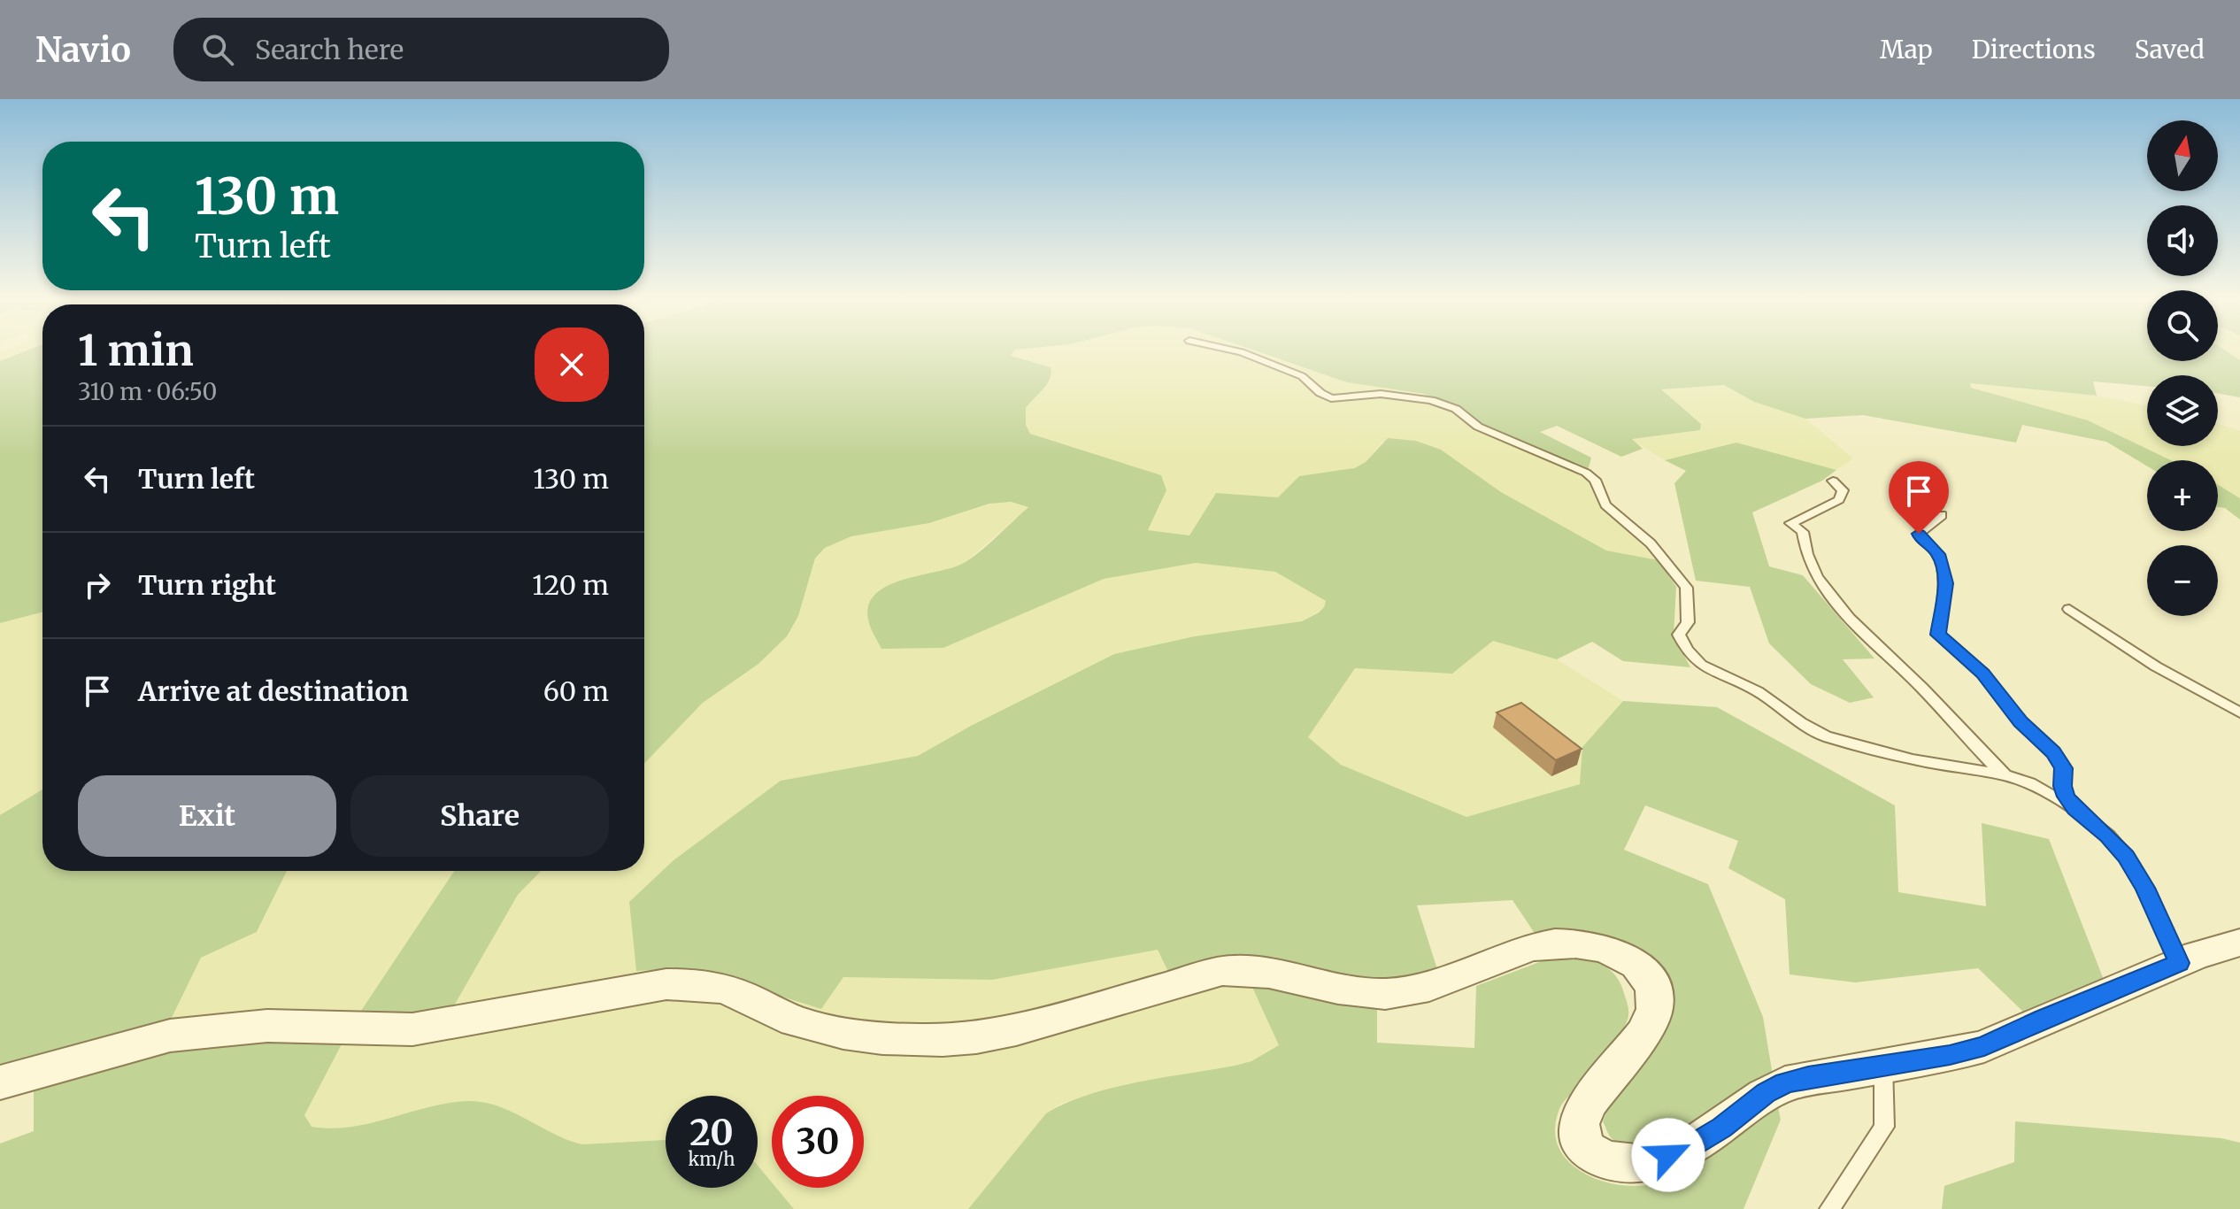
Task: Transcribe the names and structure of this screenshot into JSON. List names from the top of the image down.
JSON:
{
  "north": "top",
  "page": {
    "header": "Navio",
    "search": "Search here",
    "nav": ["Map", "Directions", "Saved"],
    "map_buttons": ["+", "−"],
    "turn": ["130 m", "Turn left"],
    "heading": ["1 min", "310 m · 06:50"],
    "list": [
      {
        "name": "Turn left",
        "value": "130 m"
      },
      {
        "name": "Turn right",
        "value": "120 m"
      },
      {
        "name": "Arrive at destination",
        "value": "60 m"
      }
    ],
    "buttons": ["Exit", "Share"],
    "speed": "20 km/h",
    "limit": "30"
  }
}
